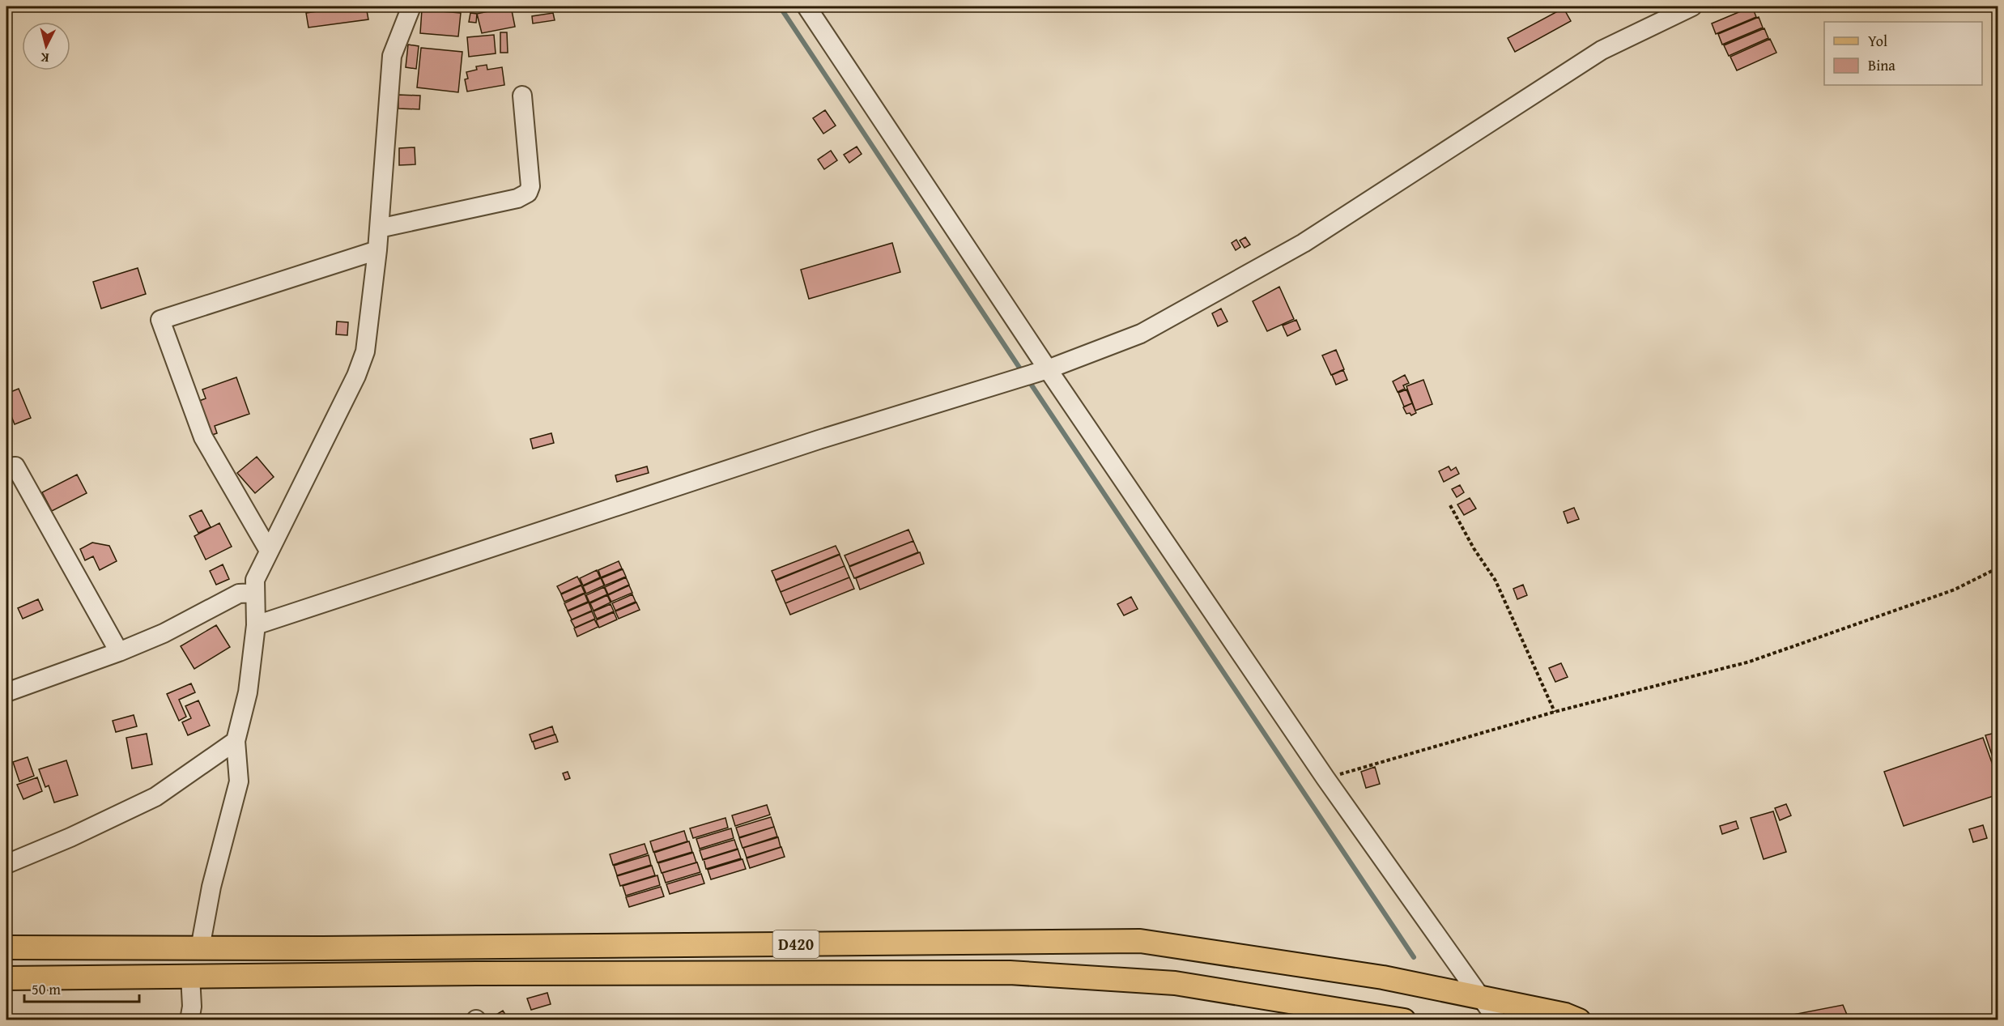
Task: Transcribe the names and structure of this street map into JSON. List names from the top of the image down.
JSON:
{
  "streets": {
    "main road": ["D420"]
  },
  "legend": ["Yol", "Bina"],
  "scale_bar": "50 m",
  "north": "bottom"
}
